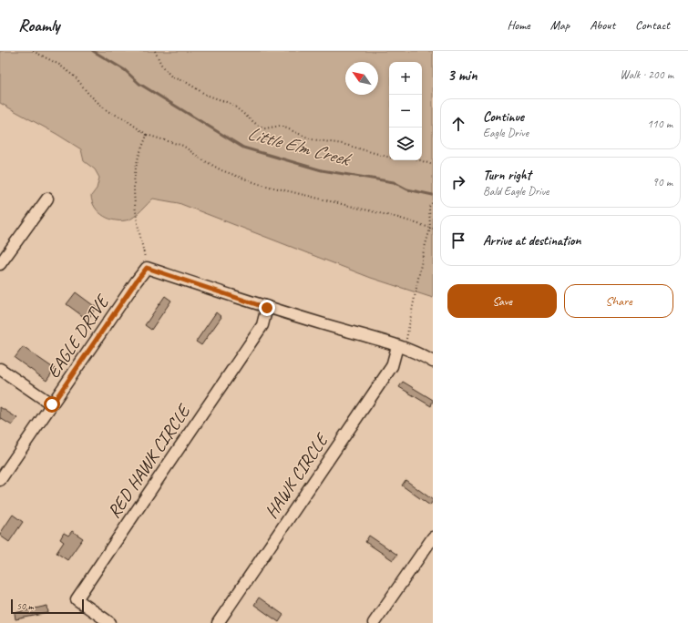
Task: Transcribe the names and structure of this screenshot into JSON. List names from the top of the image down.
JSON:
{
  "streets": {
    "street": ["EAGLE DRIVE", "RED HAWK CIRCLE", "HAWK CIRCLE"]
  },
  "water": ["Little Elm Creek"],
  "scale_bar": "50 m",
  "north": "top left",
  "page": {
    "header": "Roamly",
    "nav": [
      "Home",
      "Map",
      "About",
      "Contact"
    ],
    "heading": ["3 min", "Walk · 200 m"],
    "map_buttons": ["+", "−"],
    "list": [
      ["Continue", "Eagle Drive", "110 m"],
      ["Turn right", "Bald Eagle Drive", "90 m"],
      "Arrive at destination"
    ],
    "buttons": ["Save", "Share"],
    "scale": "50 m"
  }
}
